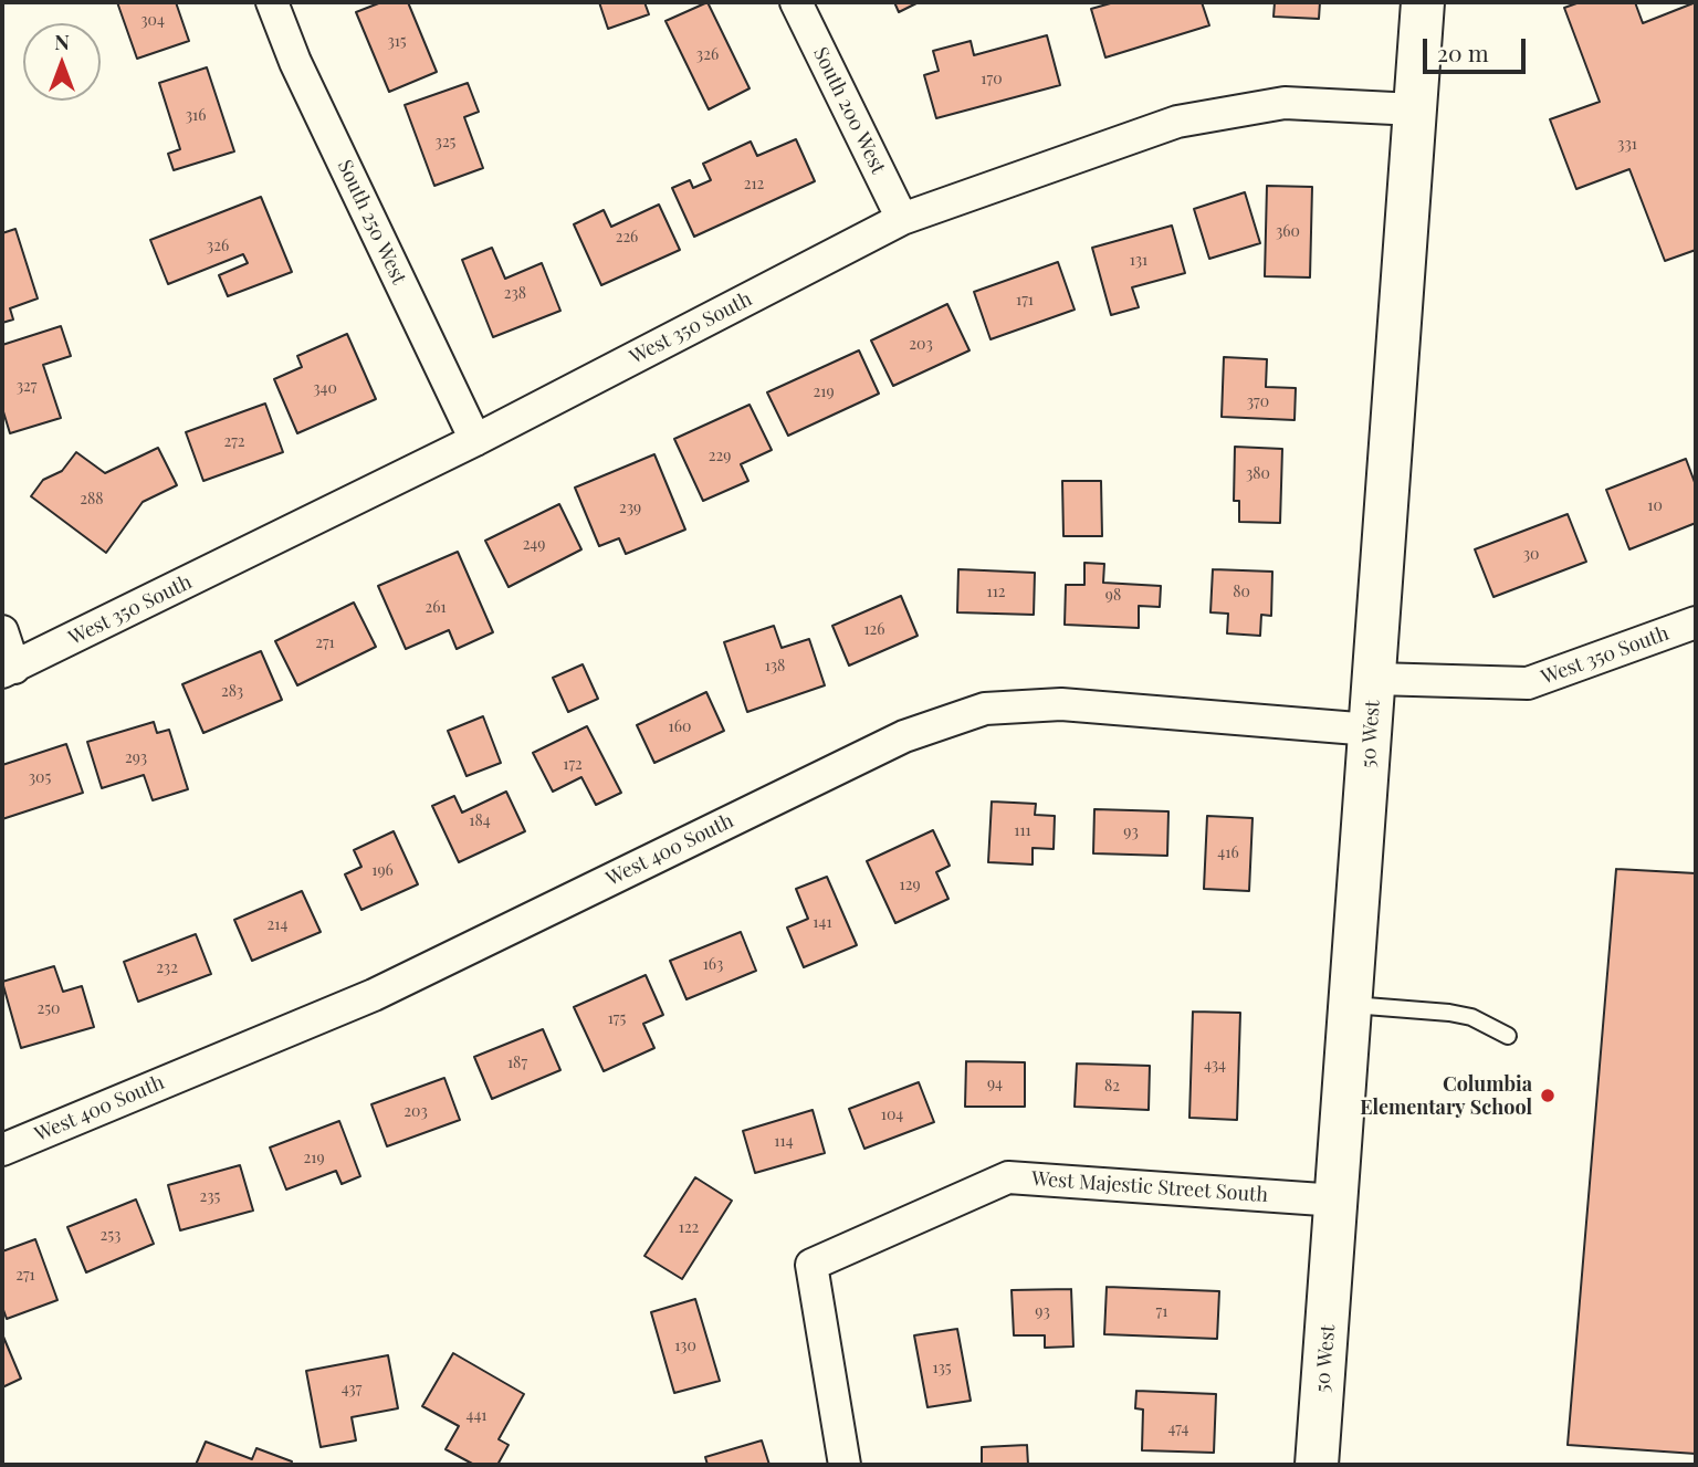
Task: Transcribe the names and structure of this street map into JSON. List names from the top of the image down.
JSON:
{
  "streets": {
    "street": [
      "South 200 West",
      "South 250 West",
      "West 350 South",
      "50 West",
      "West 400 South",
      "West Majestic Street South"
    ]
  },
  "crossings": [
    ["South 200 West", "West 350 South"],
    ["South 250 West", "West 350 South"],
    ["West 350 South", "50 West"],
    ["50 West", "West 400 South"],
    ["50 West", "West Majestic Street South"]
  ],
  "places": ["Columbia Elementary School"],
  "house_numbers": [
    "304",
    "315",
    "326",
    "170",
    "316",
    "325",
    "331",
    "212",
    "360",
    "226",
    "326",
    "131",
    "238",
    "171",
    "203",
    "327",
    "340",
    "219",
    "370",
    "272",
    "229",
    "380",
    "288",
    "10",
    "239",
    "249",
    "30",
    "112",
    "80",
    "98",
    "261",
    "126",
    "271",
    "138",
    "283",
    "160",
    "293",
    "172",
    "305",
    "184",
    "111",
    "93",
    "416",
    "196",
    "129",
    "141",
    "214",
    "163",
    "232",
    "250",
    "175",
    "187",
    "434",
    "94",
    "82",
    "203",
    "104",
    "114",
    "219",
    "235",
    "122",
    "253",
    "271",
    "93",
    "71",
    "130",
    "135",
    "437",
    "441",
    "474"
  ],
  "scale_bar": "20 m",
  "north": "top"
}
